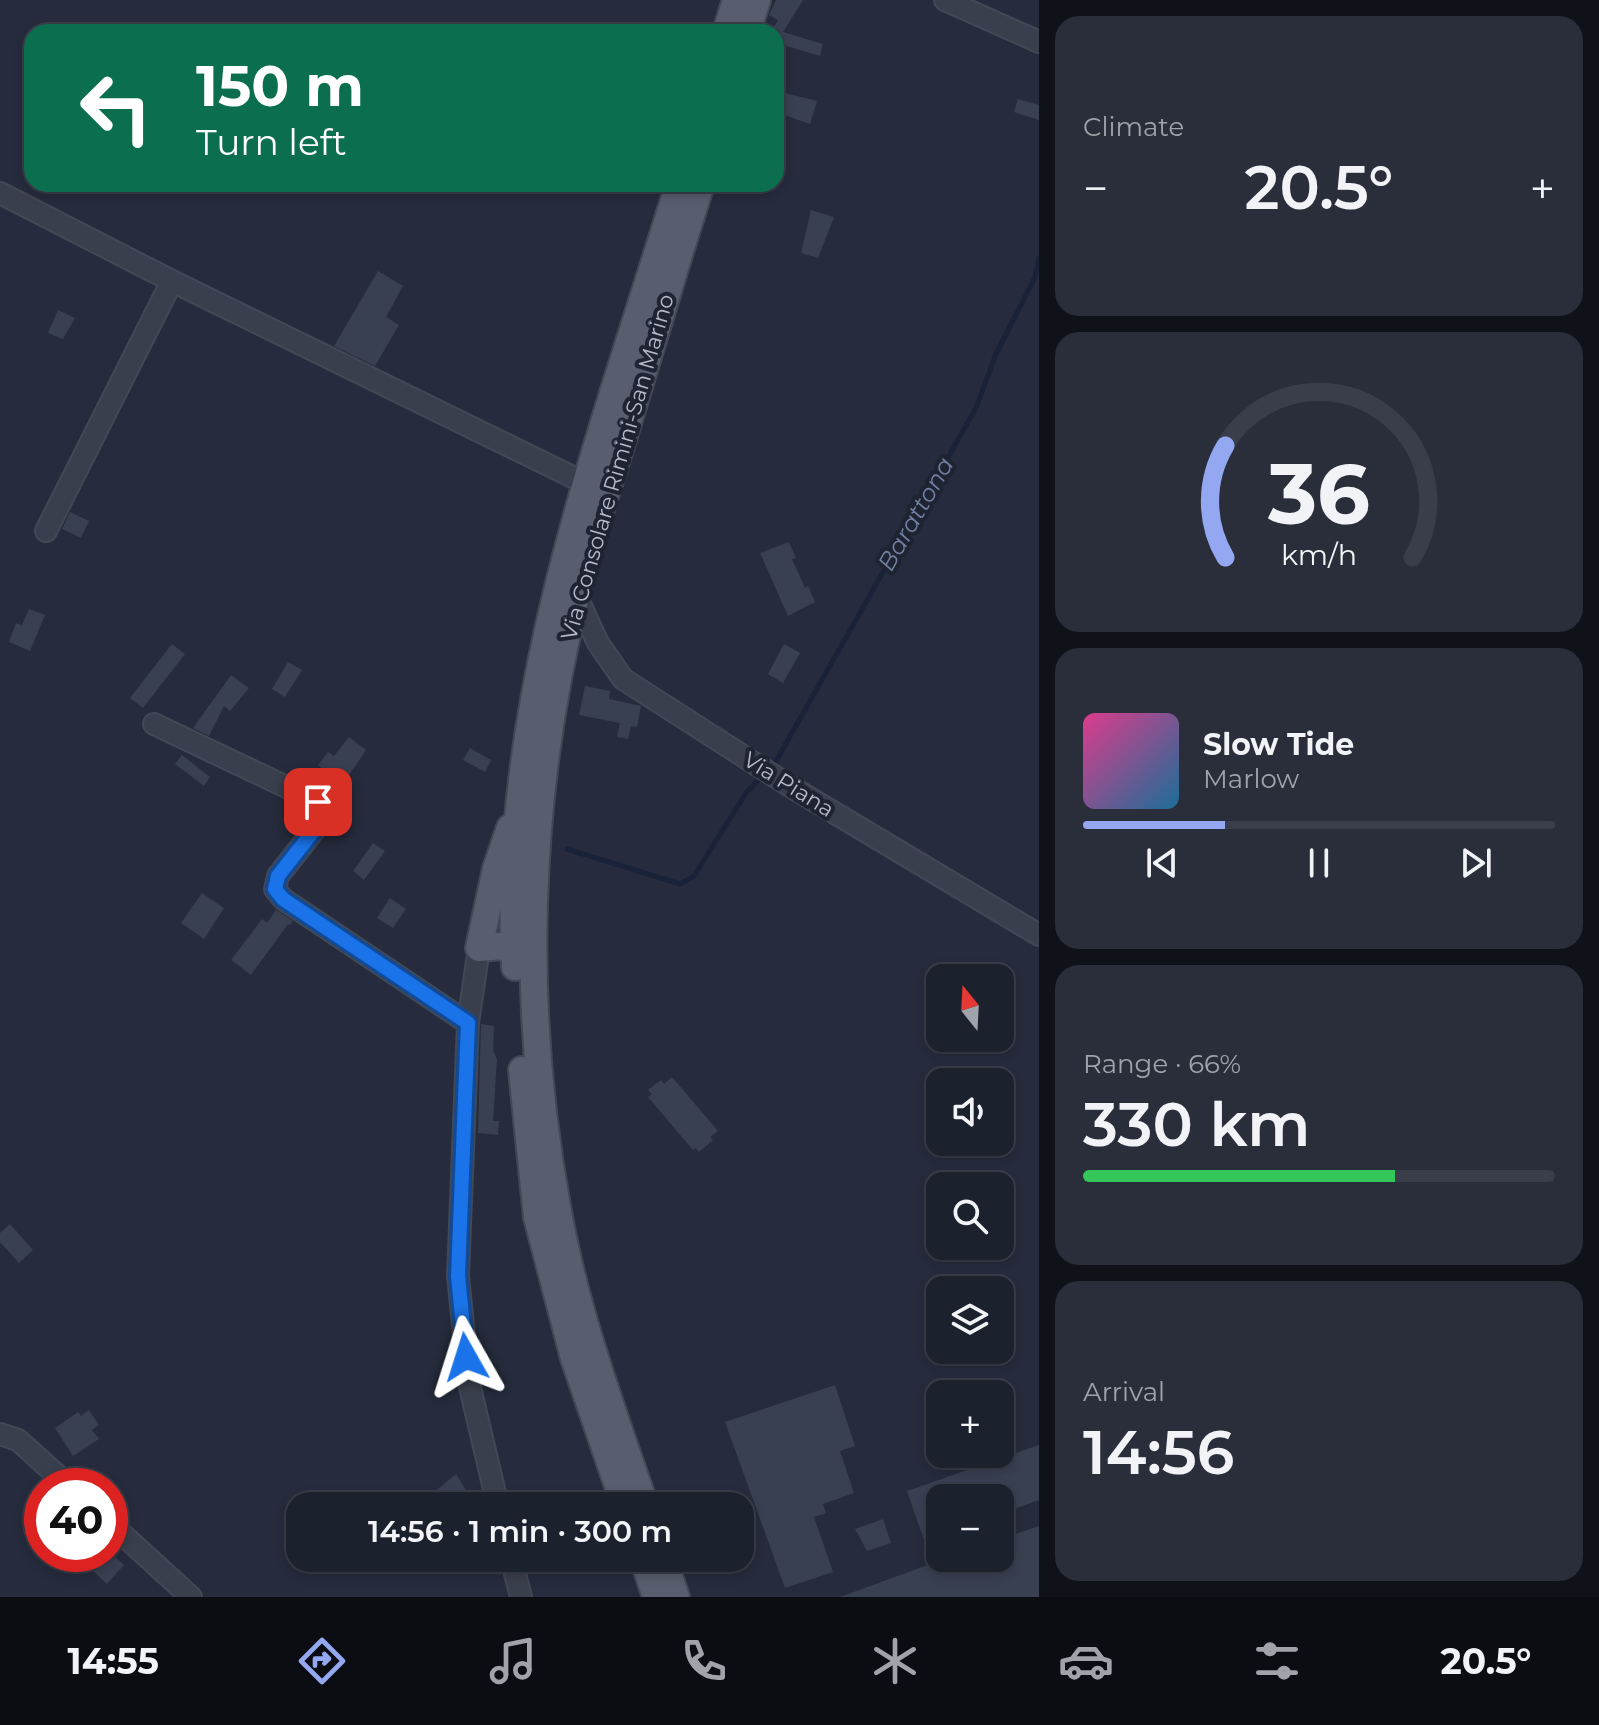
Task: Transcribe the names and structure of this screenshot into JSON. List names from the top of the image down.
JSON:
{
  "streets": {
    "main road": ["Via Consolare Rimini-San Marino"],
    "street": ["Via Piana"]
  },
  "crossings": [
    ["Via Consolare Rimini-San Marino", "Via Piana"]
  ],
  "water": ["Barattona"],
  "north": "top",
  "page": {
    "tile": [
      "Climate",
      ["Range · 66%", "330 km"],
      ["Arrival", "14:56"]
    ],
    "turn": ["150 m", "Turn left"],
    "heat": ["−", "20.5°", "+"],
    "song": ["Slow Tide", "Marlow"],
    "map_buttons": ["+", "−"],
    "limit": "40",
    "trip": "14:56 · 1 min · 300 m",
    "tabs": ["14:55", "20.5°"],
    "gauge": ["36", "km/h"]
  }
}
